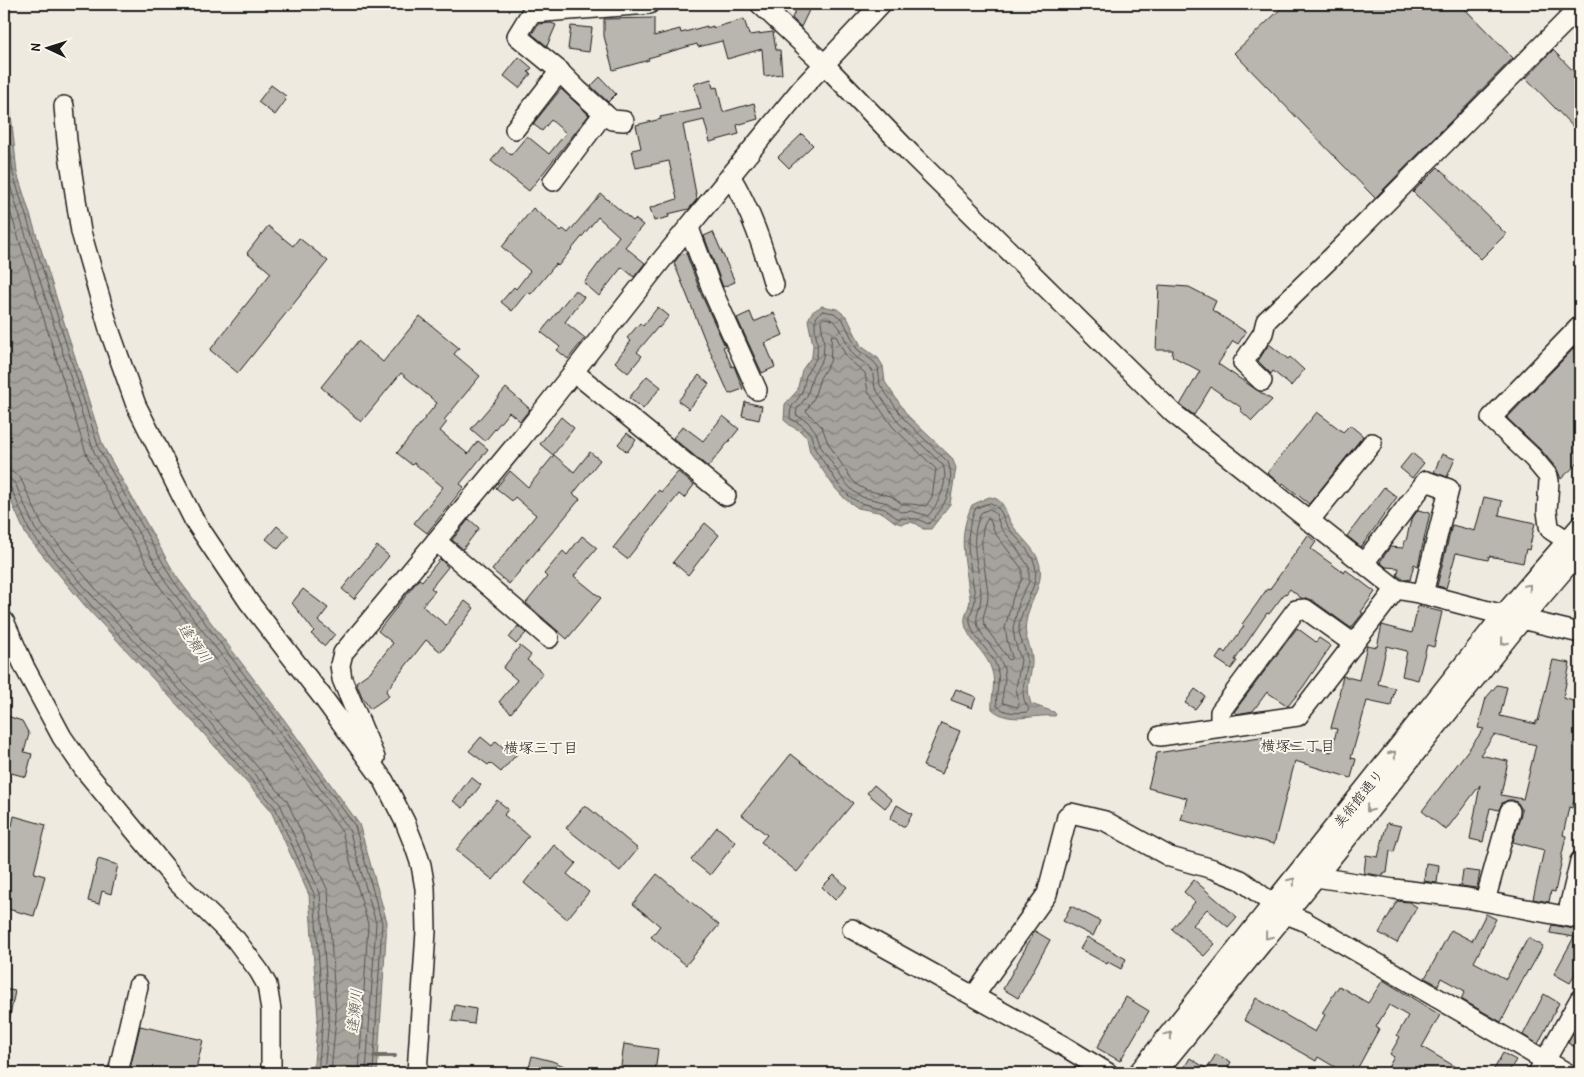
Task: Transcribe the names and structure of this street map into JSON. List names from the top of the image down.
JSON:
{
  "streets": {
    "street": ["美術館通り"]
  },
  "districts": ["横塚二丁目", "横塚三丁目"],
  "water": ["逢瀬川"],
  "north": "left"
}
